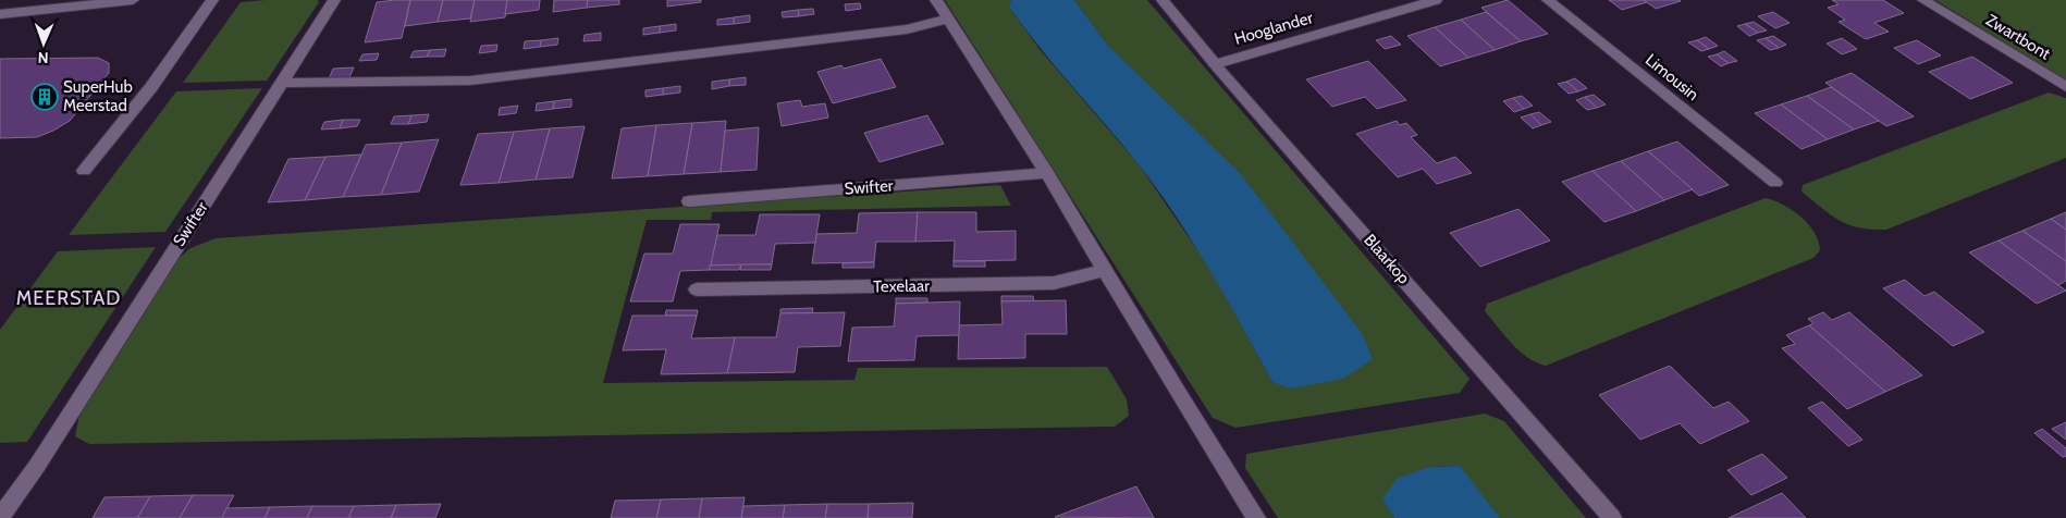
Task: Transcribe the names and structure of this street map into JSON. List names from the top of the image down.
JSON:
{
  "streets": {
    "street": [
      "Hooglander",
      "Zwartbont",
      "Limousin",
      "Swifter",
      "Blaarkop",
      "Texelaar"
    ]
  },
  "crossings": [
    ["Hooglander", "Blaarkop"]
  ],
  "districts": ["MEERSTAD"],
  "places": {
    "building": ["SuperHub Meerstad"]
  },
  "north": "bottom"
}
